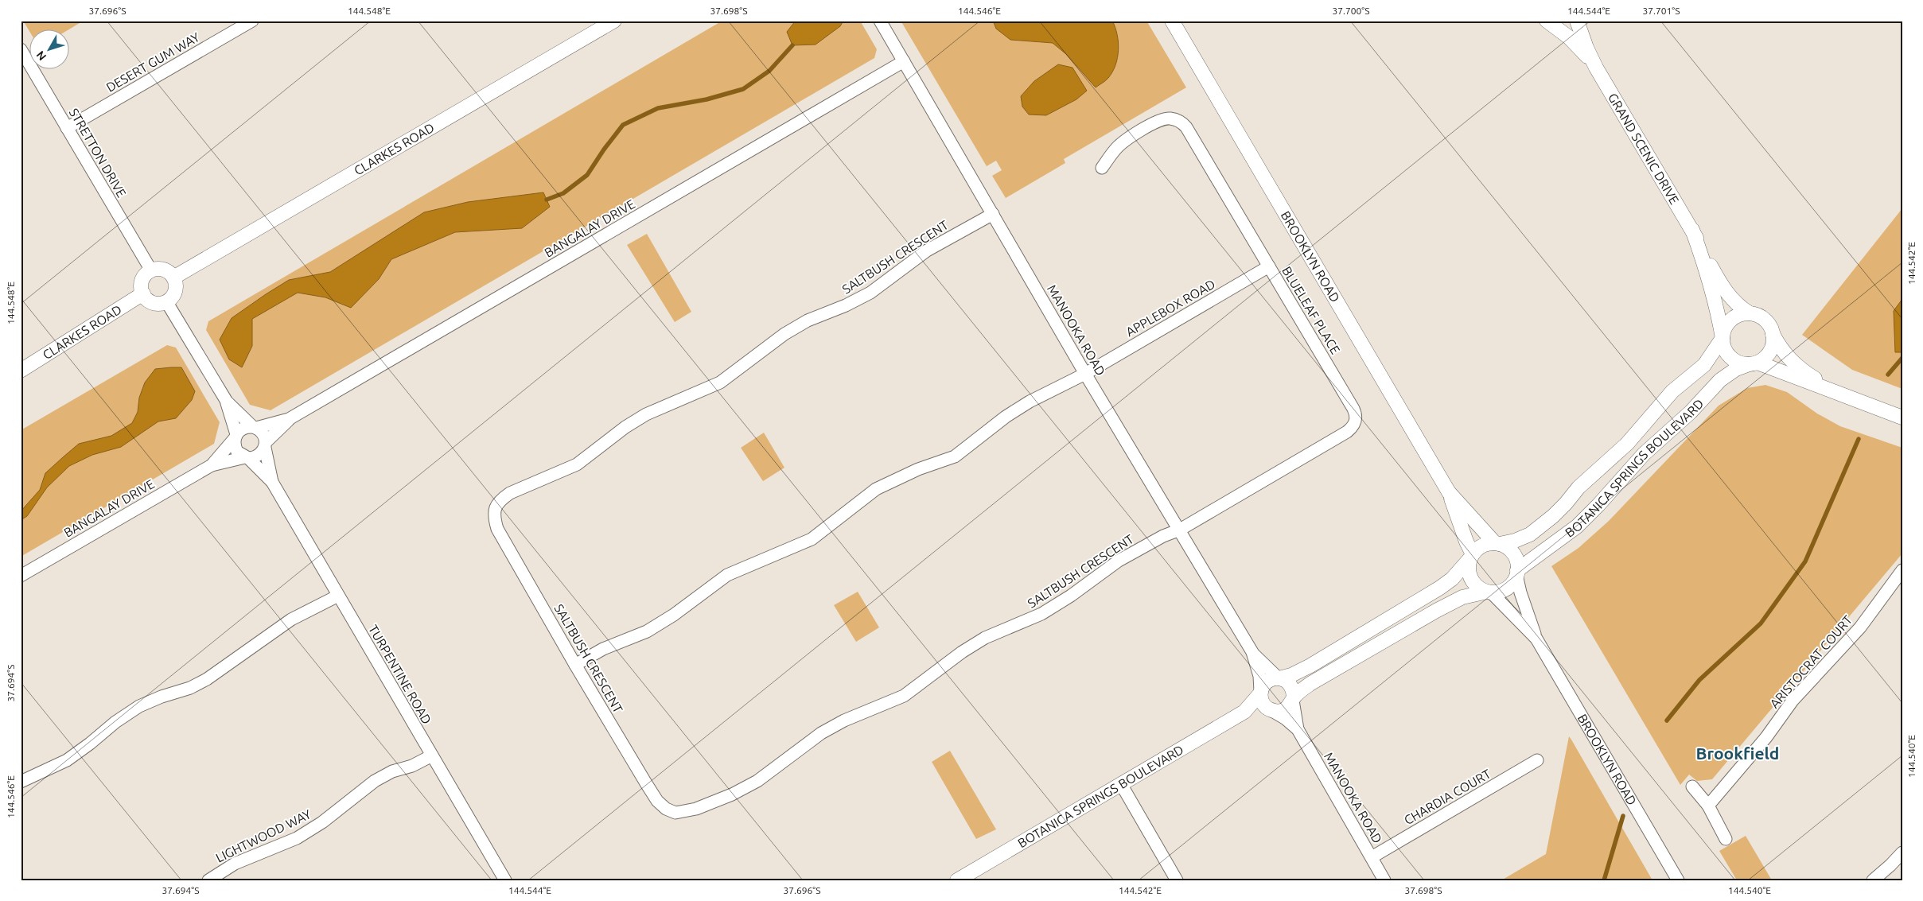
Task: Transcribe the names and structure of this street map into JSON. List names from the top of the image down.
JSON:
{
  "streets": {
    "street": [
      "DESERT GUM WAY",
      "GRAND SCENIC DRIVE",
      "CLARKES ROAD",
      "STRETTON DRIVE",
      "BANGALAY DRIVE",
      "SALTBUSH CRESCENT",
      "BROOKLYN ROAD",
      "APPLEBOX ROAD",
      "BLUELEAF PLACE",
      "MANOOKA ROAD",
      "BOTANICA SPRINGS BOULEVARD",
      "ARISTOCRAT COURT",
      "TURPENTINE ROAD",
      "CHARDIA COURT",
      "LIGHTWOOD WAY"
    ]
  },
  "crossings": [
    ["DESERT GUM WAY", "STRETTON DRIVE"],
    ["GRAND SCENIC DRIVE", "BOTANICA SPRINGS BOULEVARD"],
    ["CLARKES ROAD", "STRETTON DRIVE"],
    ["BANGALAY DRIVE", "MANOOKA ROAD"],
    ["BANGALAY DRIVE", "TURPENTINE ROAD"],
    ["SALTBUSH CRESCENT", "APPLEBOX ROAD"],
    ["SALTBUSH CRESCENT", "BLUELEAF PLACE"],
    ["SALTBUSH CRESCENT", "MANOOKA ROAD"],
    ["BROOKLYN ROAD", "BOTANICA SPRINGS BOULEVARD"],
    ["APPLEBOX ROAD", "BLUELEAF PLACE"],
    ["APPLEBOX ROAD", "MANOOKA ROAD"],
    ["BLUELEAF PLACE", "MANOOKA ROAD"],
    ["MANOOKA ROAD", "BOTANICA SPRINGS BOULEVARD"],
    ["MANOOKA ROAD", "CHARDIA COURT"],
    ["TURPENTINE ROAD", "LIGHTWOOD WAY"]
  ],
  "districts": ["Brookfield"],
  "north": "bottom left",
  "coordinates": [
    "37.696°S",
    "144.548°E",
    "37.698°S",
    "144.546°E",
    "37.700°S",
    "144.544°E",
    "37.701°S",
    "144.542°E",
    "37.694°S",
    "144.540°E"
  ]
}
